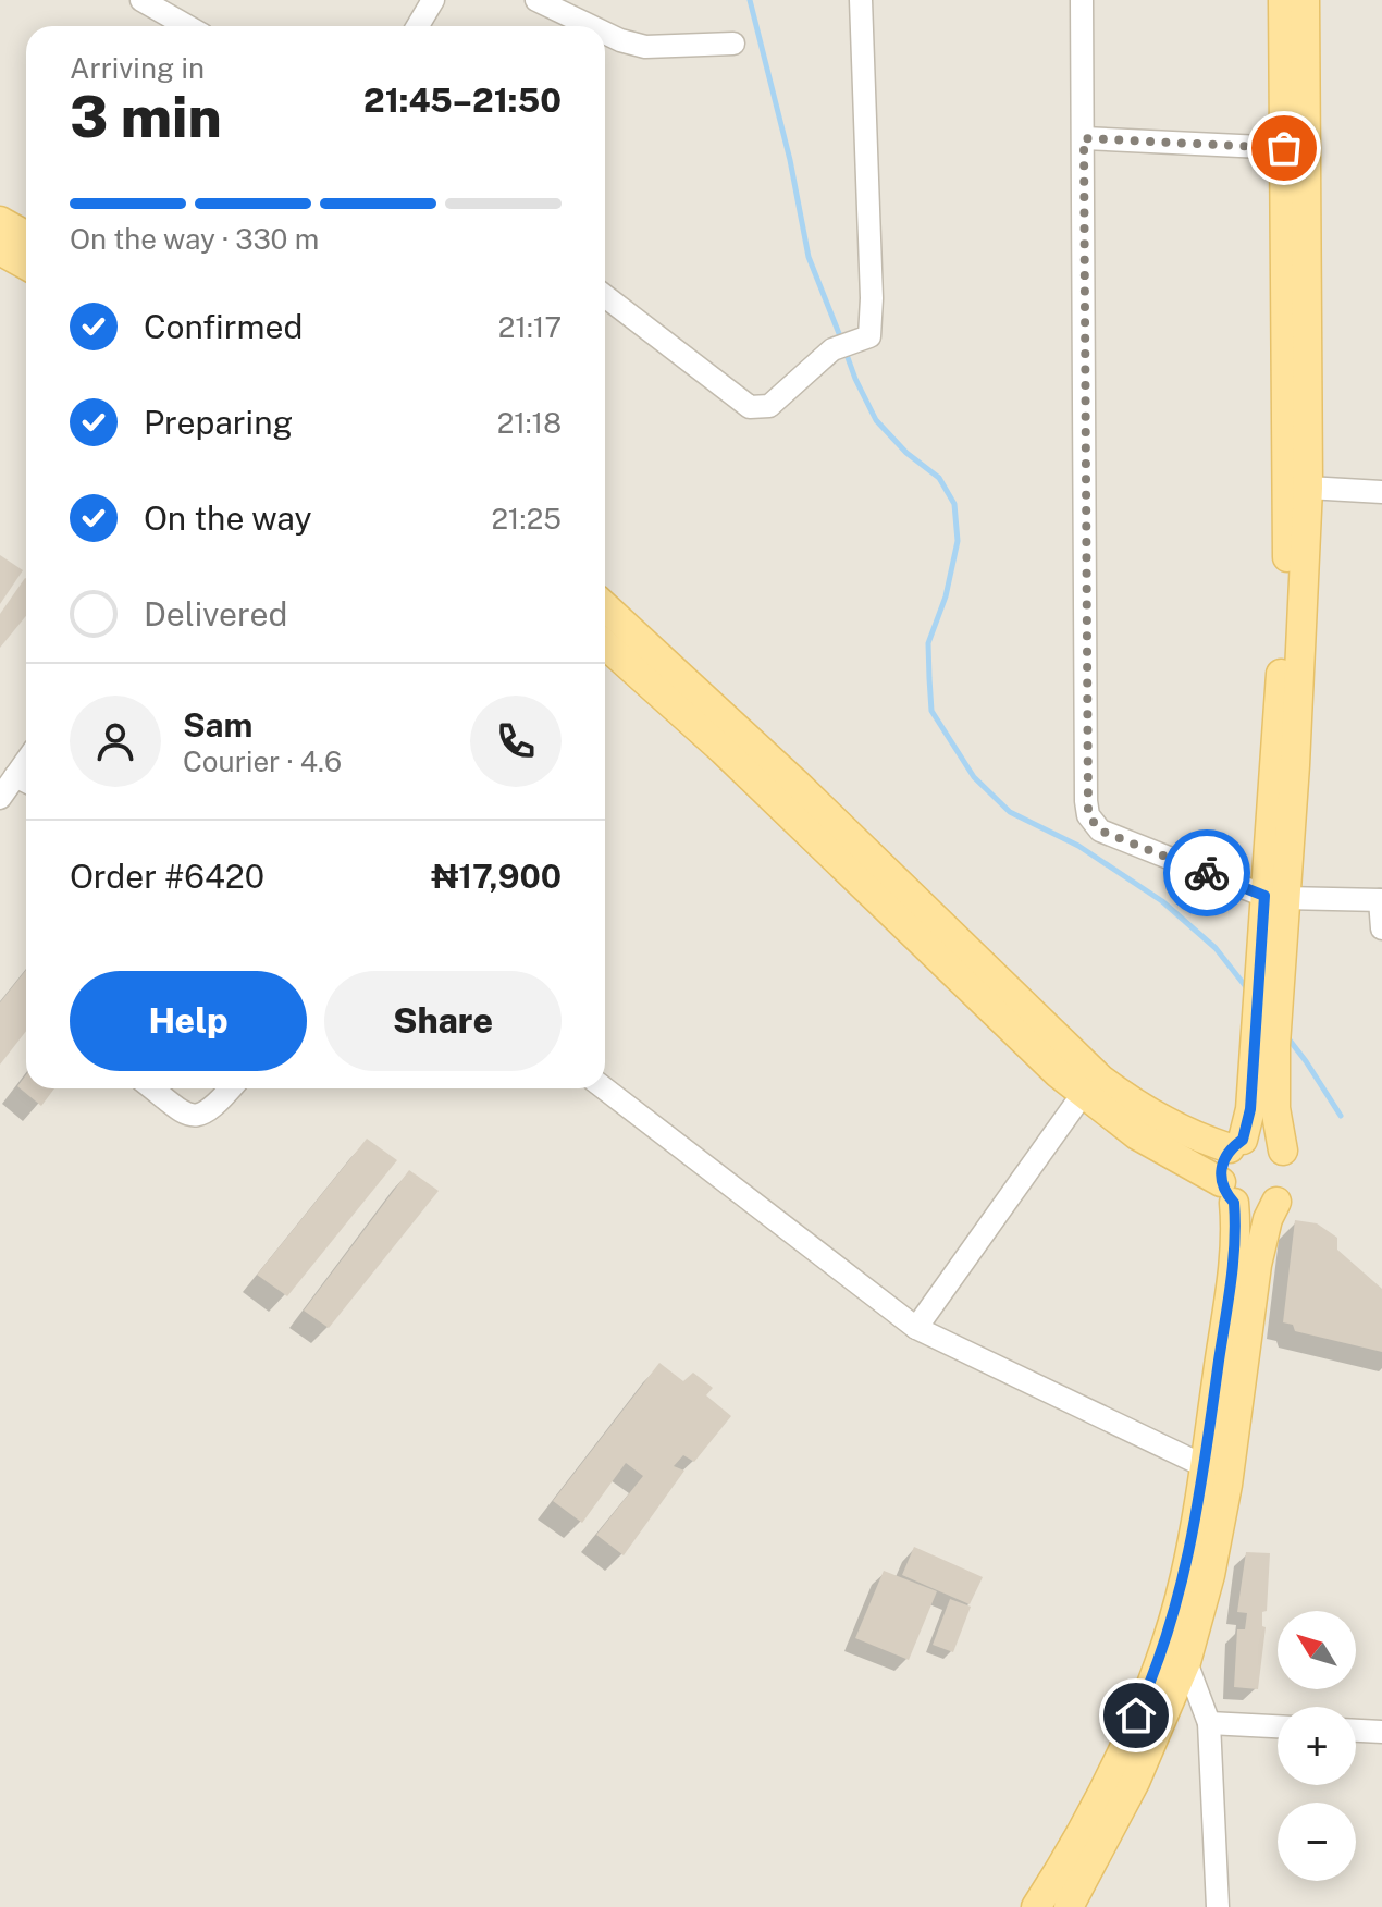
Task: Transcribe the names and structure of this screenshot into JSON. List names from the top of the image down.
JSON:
{
  "north": "top left",
  "page": {
    "heading": ["3 min", "Arriving in", "21:45–21:50"],
    "panel": [
      "Sam",
      "Courier · 4.6",
      "Order #6420",
      "₦17,900"
    ],
    "bar": "On the way · 330 m",
    "list": [
      ["Confirmed", "21:17"],
      ["Preparing", "21:18"],
      ["On the way", "21:25"],
      "Delivered"
    ],
    "buttons": ["Help", "Share"],
    "map_buttons": ["+", "−"]
  }
}
